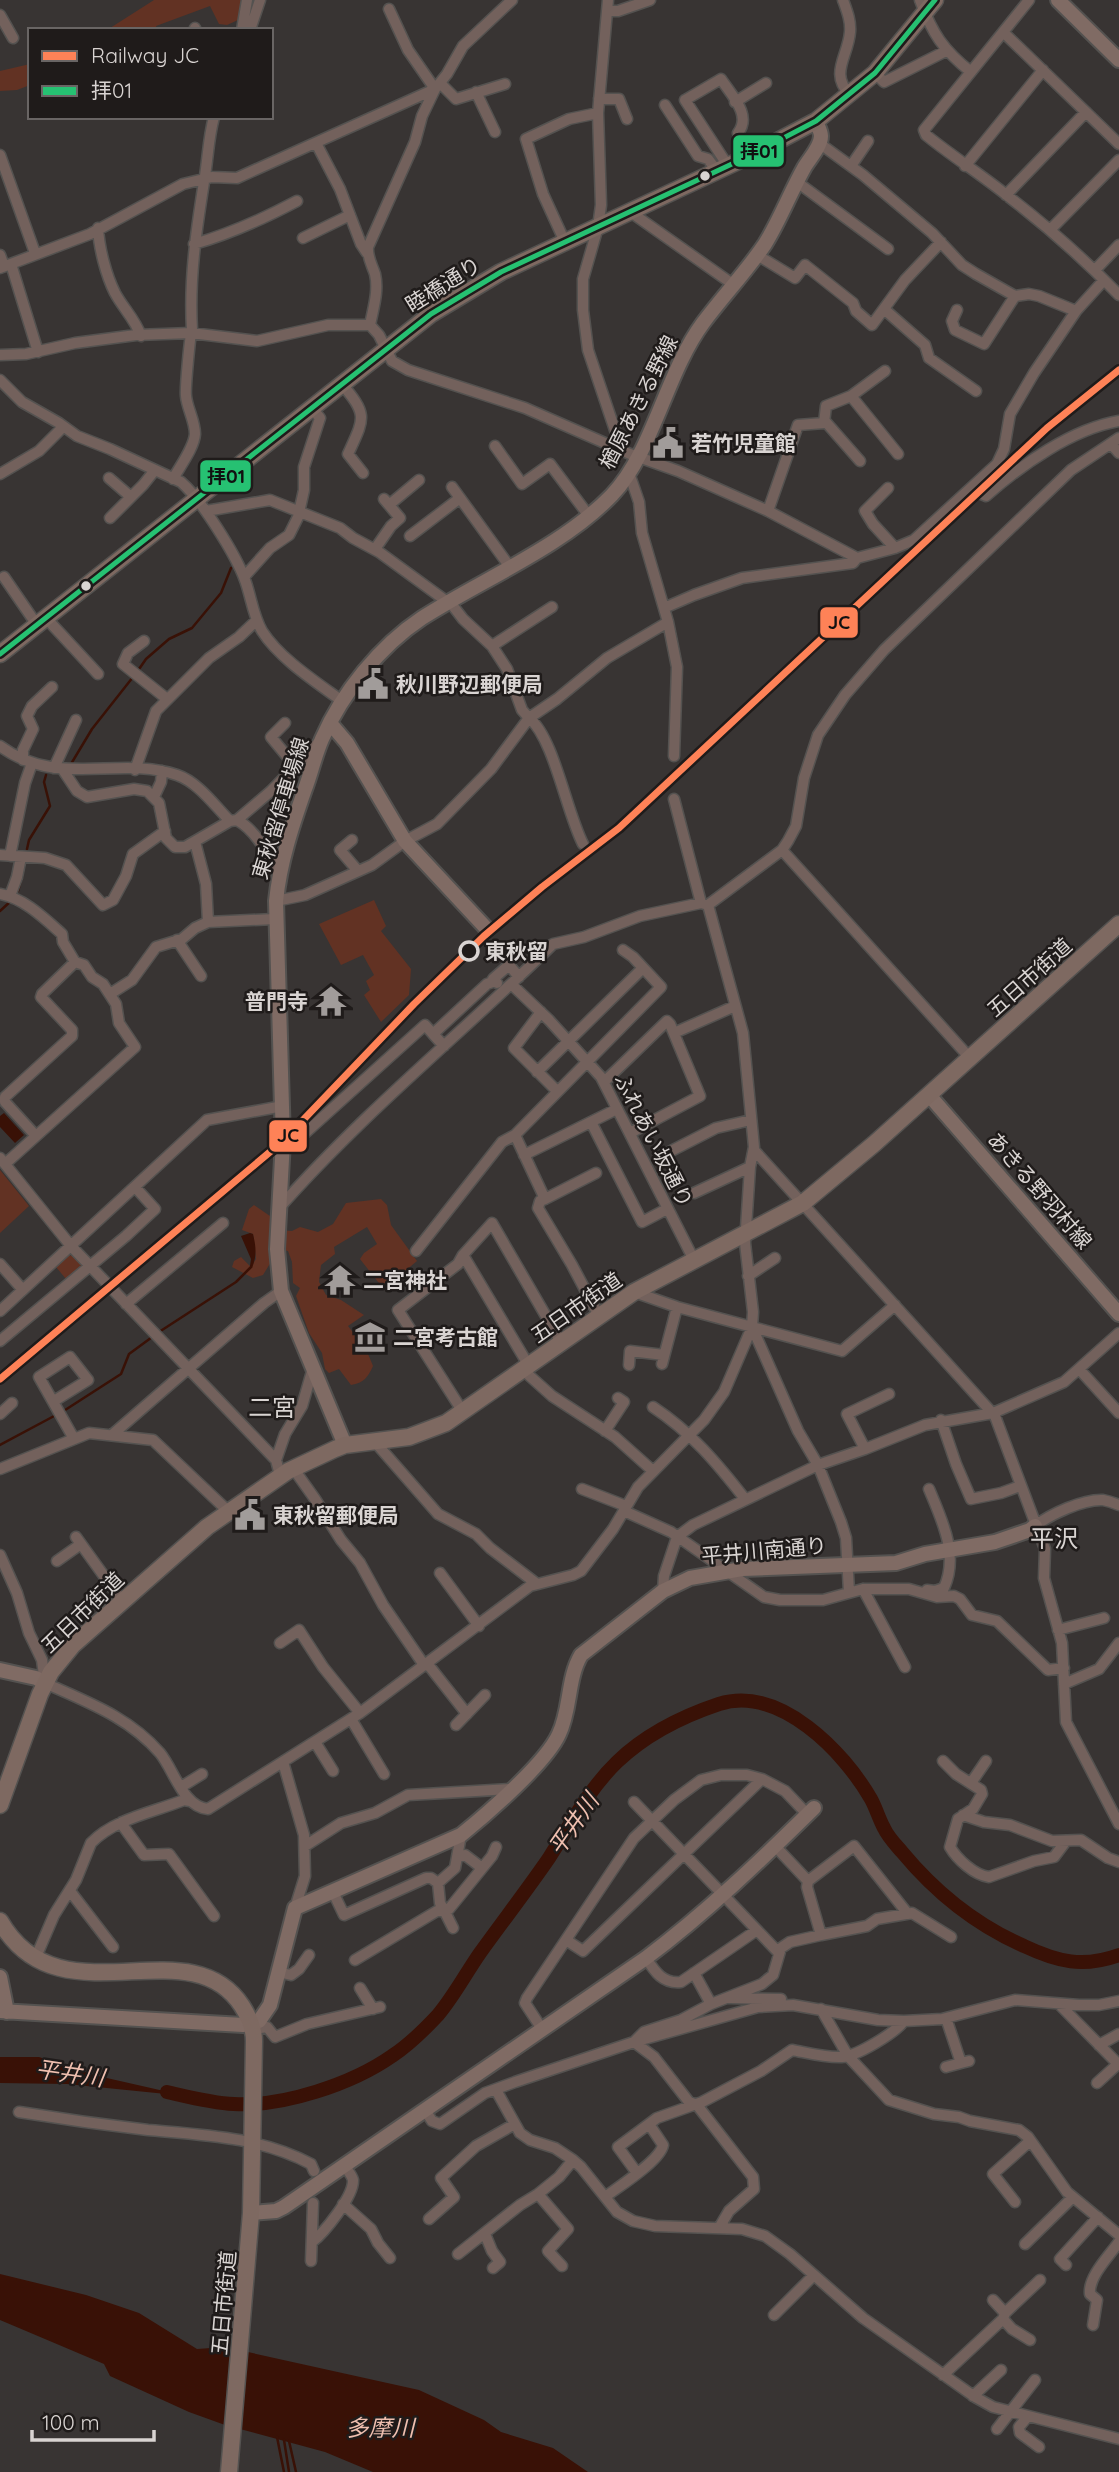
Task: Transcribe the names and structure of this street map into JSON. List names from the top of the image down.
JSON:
{
  "streets": {
    "main road": [
      "睦橋通り",
      "楢原あきる野線",
      "東秋留停車場線",
      "五日市街道",
      "あきる野羽村線",
      "平井川南通り"
    ],
    "street": ["ふれあい坂通り"]
  },
  "crossings": [
    ["楢原あきる野線", "東秋留停車場線"],
    ["東秋留停車場線", "五日市街道"],
    ["五日市街道", "ふれあい坂通り"],
    ["五日市街道", "あきる野羽村線"]
  ],
  "districts": ["二宮", "平沢"],
  "water": ["平井川", "多摩川"],
  "places": {
    "public building": ["若竹児童館", "秋川野辺郵便局", "東秋留郵便局"],
    "other": ["東秋留"],
    "temple": ["普門寺", "二宮神社"],
    "museum": ["二宮考古館"]
  },
  "lines": ["transit line 拝01", "rail line JC"],
  "legend": ["Railway JC", "拝01"],
  "scale_bar": "100 m"
}
